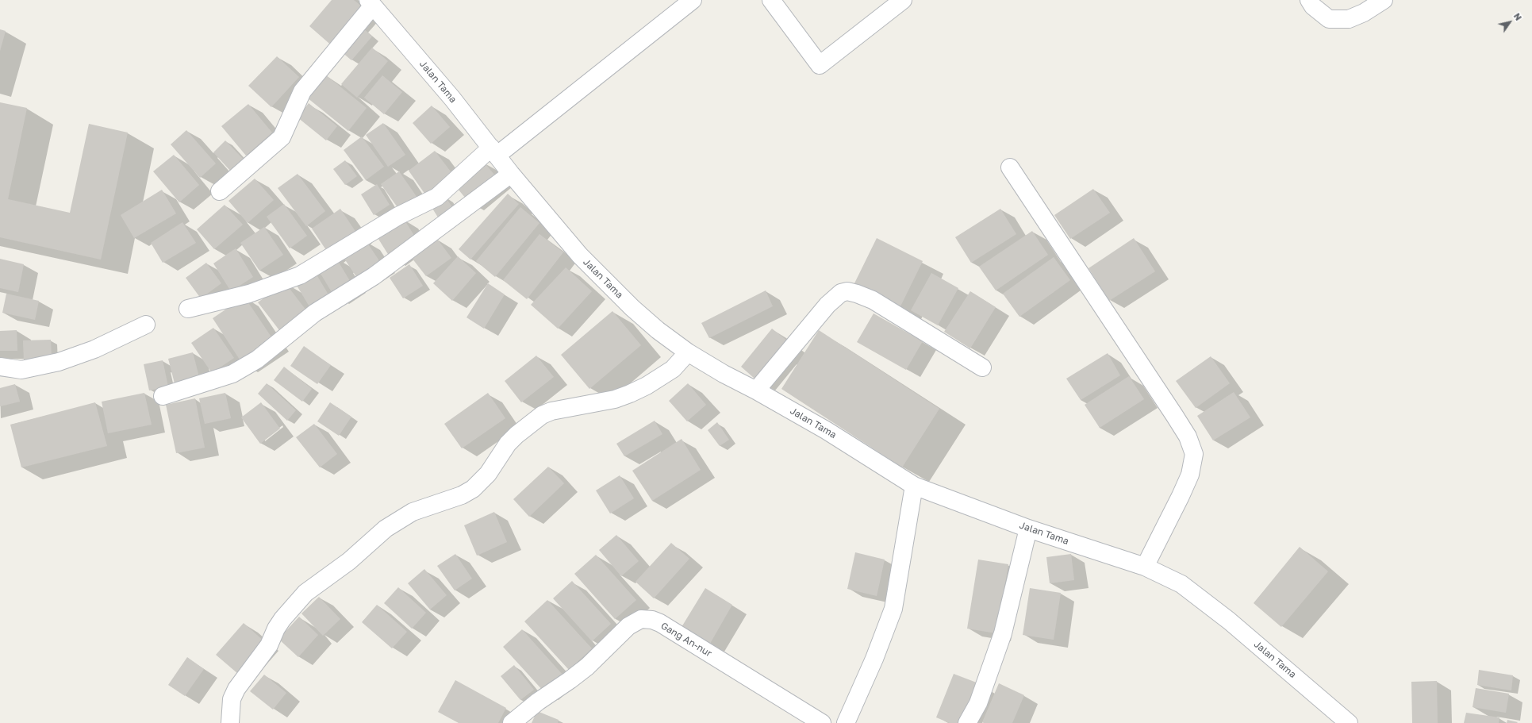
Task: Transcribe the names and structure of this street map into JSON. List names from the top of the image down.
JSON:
{
  "streets": {
    "street": ["Jalan Tama", "Gang An-nur"]
  },
  "north": "top right"
}
